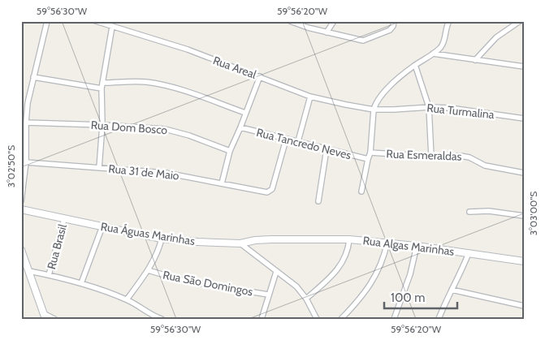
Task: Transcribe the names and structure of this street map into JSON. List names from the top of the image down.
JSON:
{
  "streets": {
    "street": [
      "Rua Areal",
      "Rua Turmalina",
      "Rua Dom Bosco",
      "Rua Tancredo Neves",
      "Rua Esmeraldas",
      "Rua 31 de Maio",
      "Rua Águas Marinhas",
      "Rua Algas Marinhas",
      "Rua Brasil",
      "Rua São Domingos"
    ]
  },
  "crossings": [
    ["Rua Areal", "Rua Turmalina"],
    ["Rua Tancredo Neves", "Rua 31 de Maio"],
    ["Rua Águas Marinhas", "Rua Algas Marinhas"],
    ["Rua Águas Marinhas", "Rua Brasil"]
  ],
  "scale_bar": "100 m",
  "coordinates": [
    "59°56'30\"W",
    "59°56'20\"W",
    "3°02'50\"S",
    "3°03'00\"S"
  ]
}
